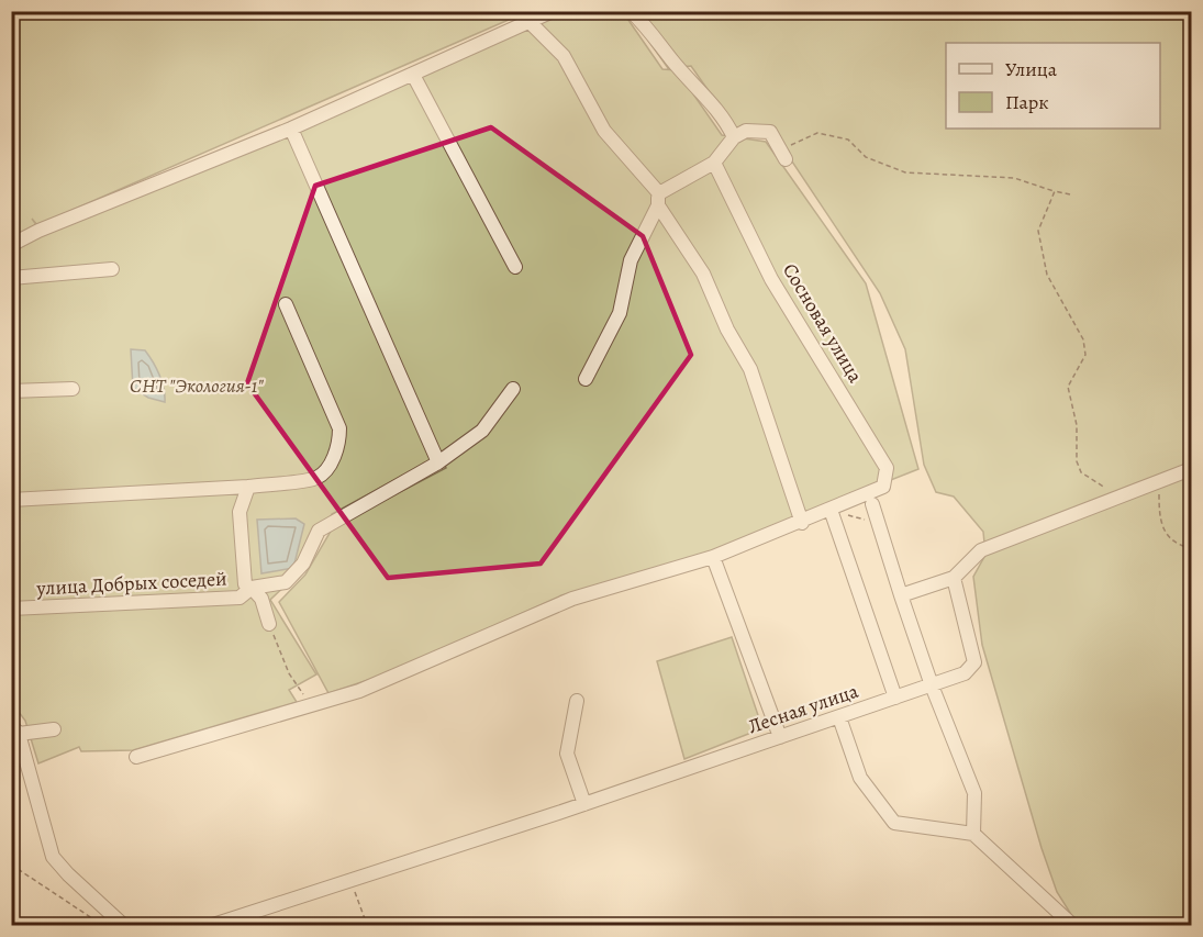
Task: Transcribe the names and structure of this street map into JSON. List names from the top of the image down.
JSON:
{
  "streets": {
    "street": ["Сосновая улица", "улица Добрых соседей", "Лесная улица"]
  },
  "parks": ["СНТ \"Экология-1\""],
  "legend": ["Улица", "Парк"]
}
